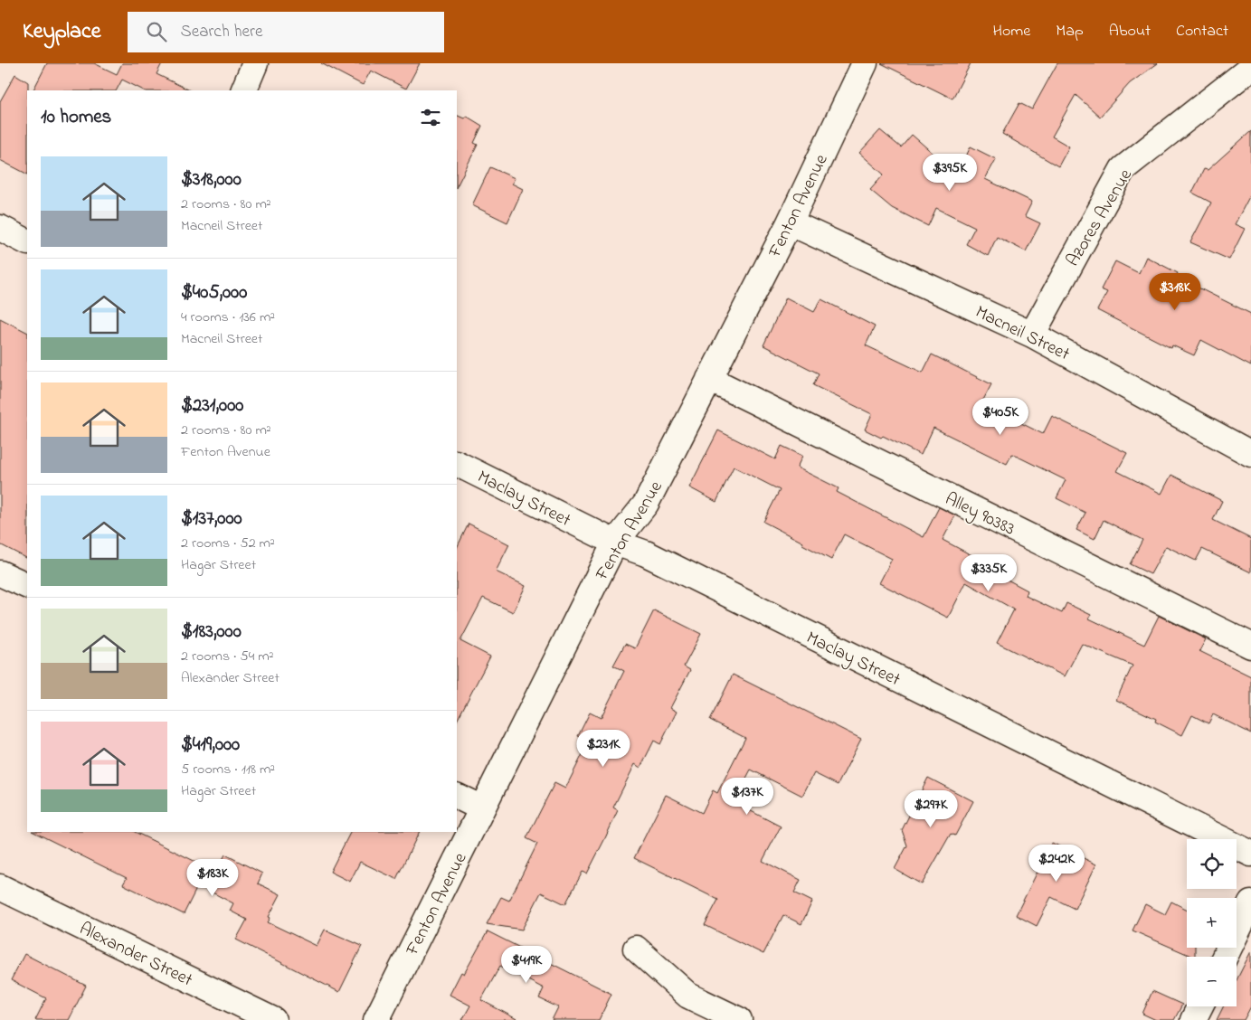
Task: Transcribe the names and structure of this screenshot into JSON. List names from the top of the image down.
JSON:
{
  "streets": {
    "street": [
      "Fenton Avenue",
      "Azores Avenue",
      "Macneil Street",
      "Maclay Street",
      "Alley 90383",
      "Alexander Street"
    ]
  },
  "crossings": [
    ["Fenton Avenue", "Macneil Street"],
    ["Fenton Avenue", "Maclay Street"],
    ["Fenton Avenue", "Alley 90383"],
    ["Azores Avenue", "Macneil Street"]
  ],
  "page": {
    "header": "Keyplace",
    "search": "Search here",
    "nav": [
      "Home",
      "Map",
      "About",
      "Contact"
    ],
    "heading": "10 homes",
    "list": [
      {
        "name": "$318,000",
        "note": "2 rooms · 80 m² · Macneil Street"
      },
      {
        "name": "$405,000",
        "note": "4 rooms · 136 m² · Macneil Street"
      },
      {
        "name": "$231,000",
        "note": "2 rooms · 80 m² · Fenton Avenue"
      },
      {
        "name": "$137,000",
        "note": "2 rooms · 52 m² · Hagar Street"
      },
      {
        "name": "$183,000",
        "note": "2 rooms · 54 m² · Alexander Street"
      },
      {
        "name": "$419,000",
        "note": "5 rooms · 118 m² · Hagar Street"
      }
    ],
    "price": [
      "$395K",
      "$318K",
      "$405K",
      "$335K",
      "$231K",
      "$137K",
      "$297K",
      "$242K",
      "$183K",
      "$419K"
    ],
    "map_buttons": ["+", "−"]
  }
}
